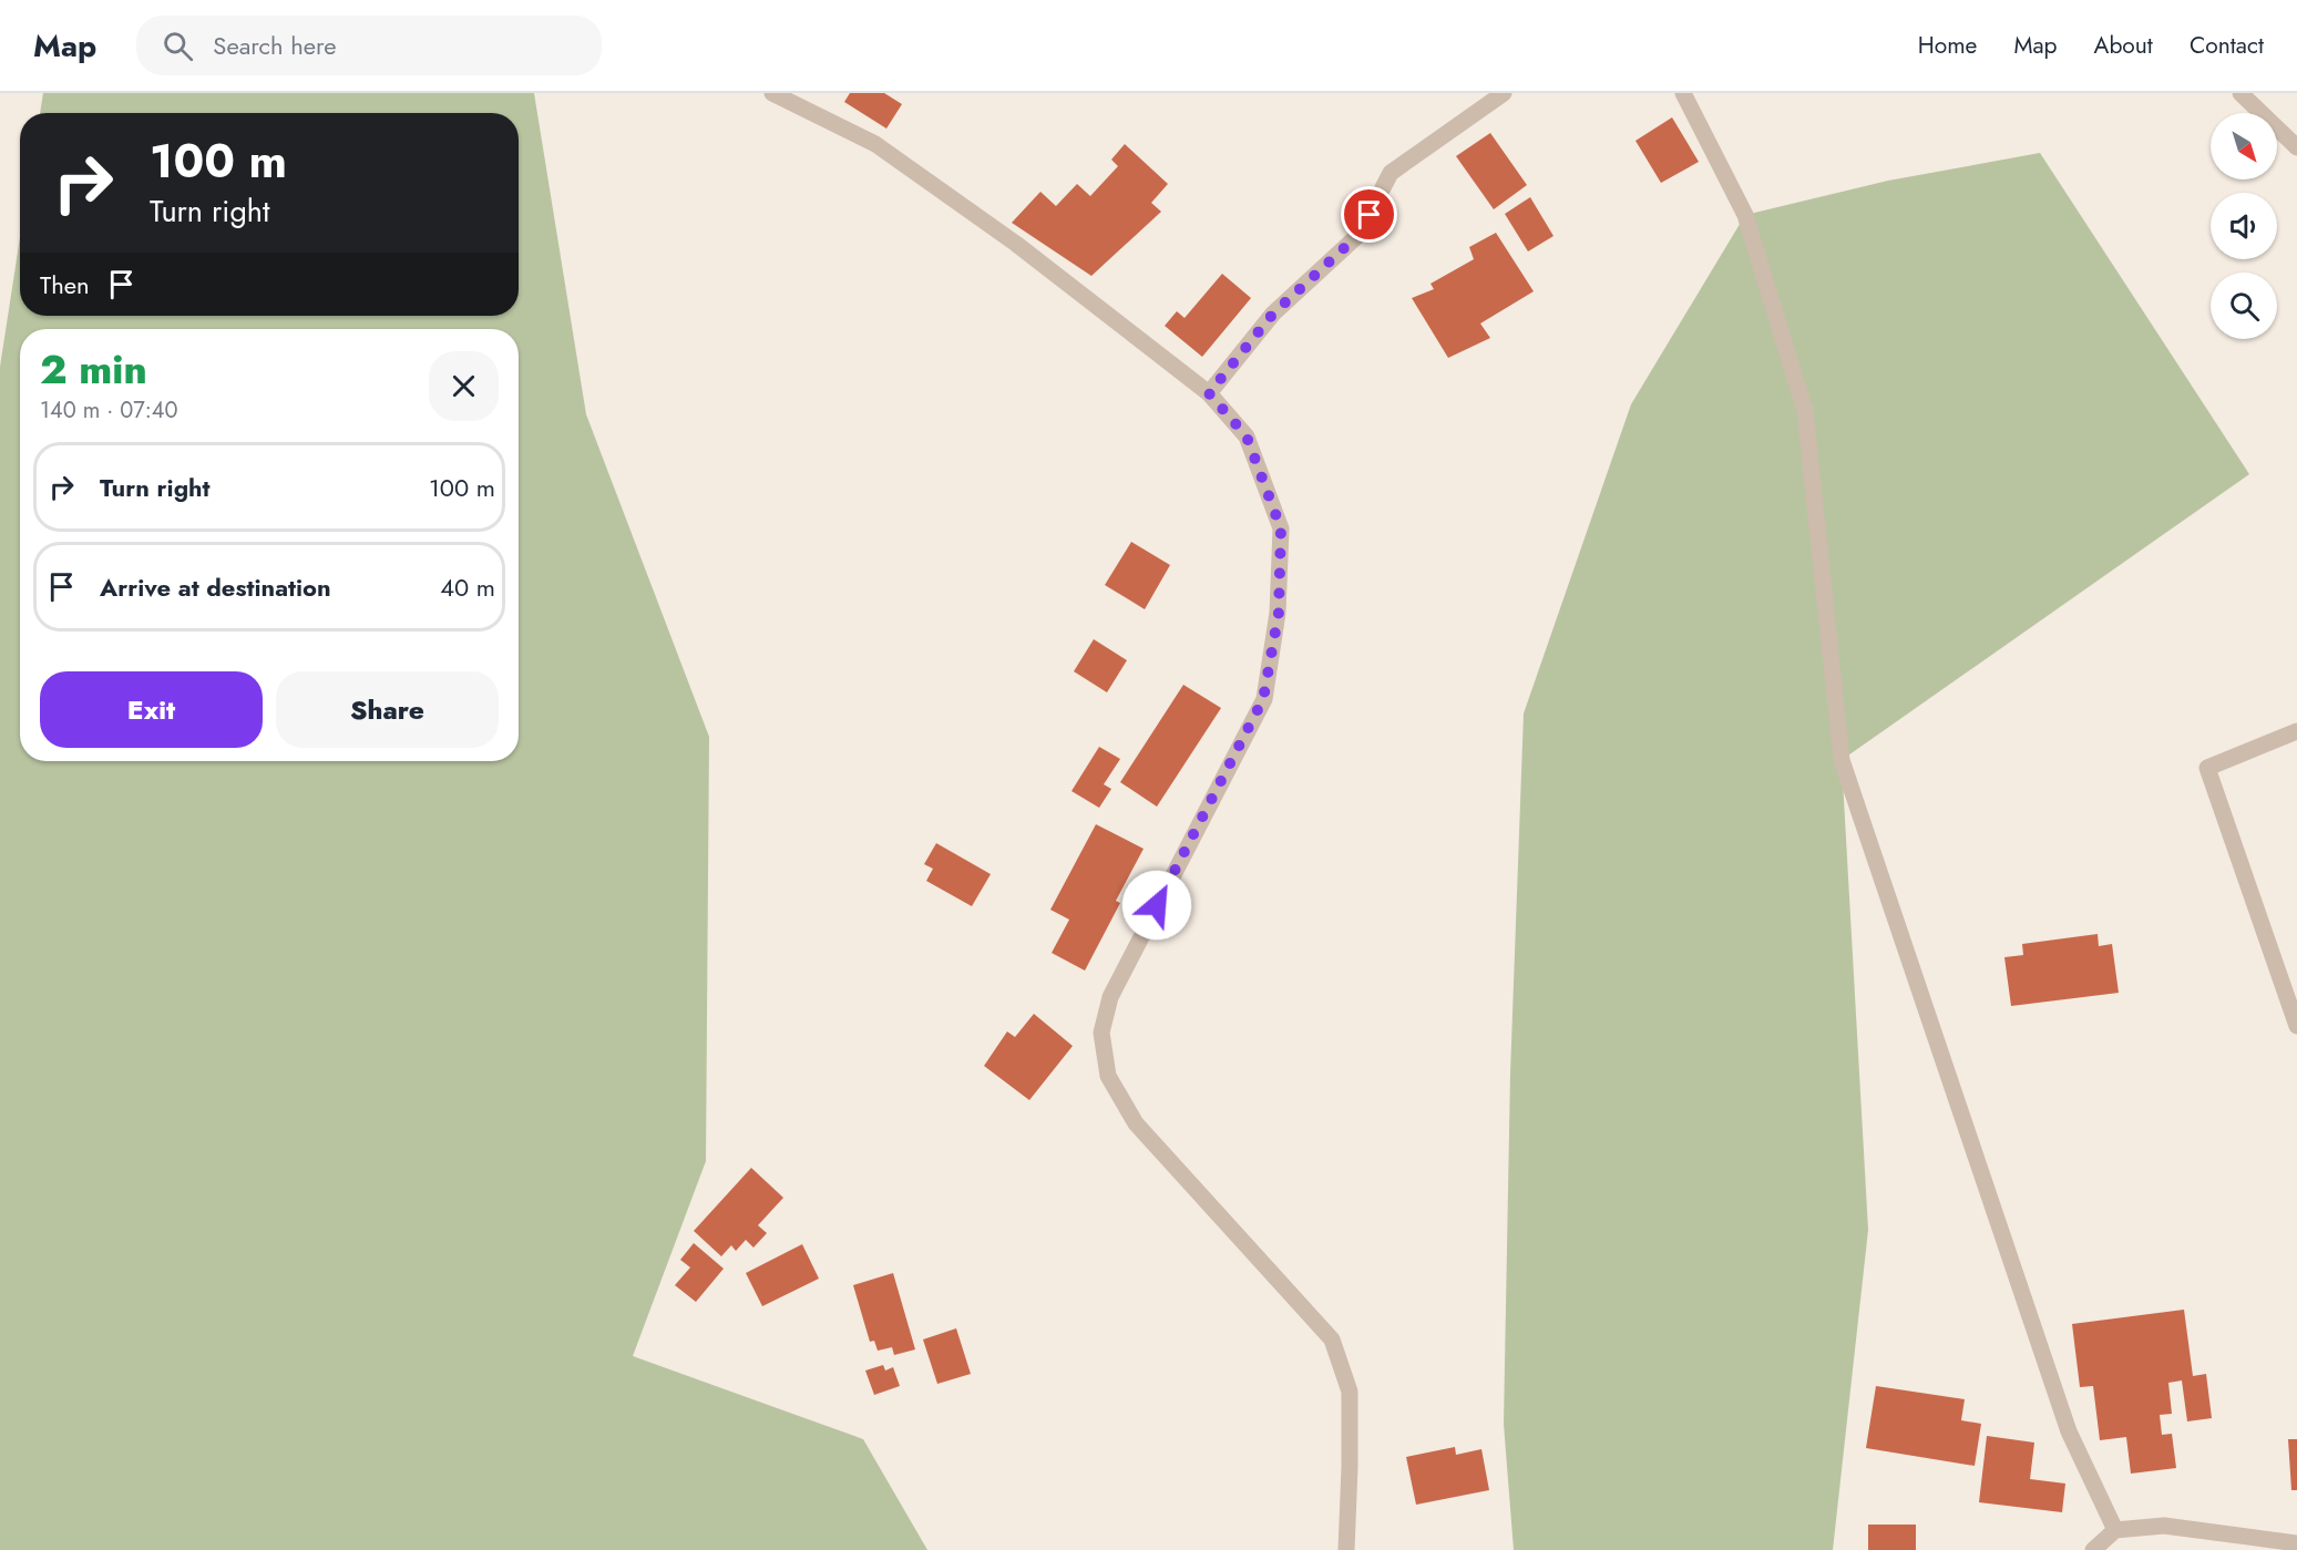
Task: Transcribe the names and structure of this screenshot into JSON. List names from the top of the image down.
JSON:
{
  "north": "bottom right",
  "page": {
    "header": "Map",
    "search": "Search here",
    "nav": [
      "Home",
      "Map",
      "About",
      "Contact"
    ],
    "turn": ["100 m", "Turn right"],
    "then": "Then",
    "heading": ["2 min", "140 m · 07:40"],
    "list": [
      {
        "name": "Turn right",
        "value": "100 m"
      },
      {
        "name": "Arrive at destination",
        "value": "40 m"
      }
    ],
    "buttons": ["Exit", "Share"]
  }
}
